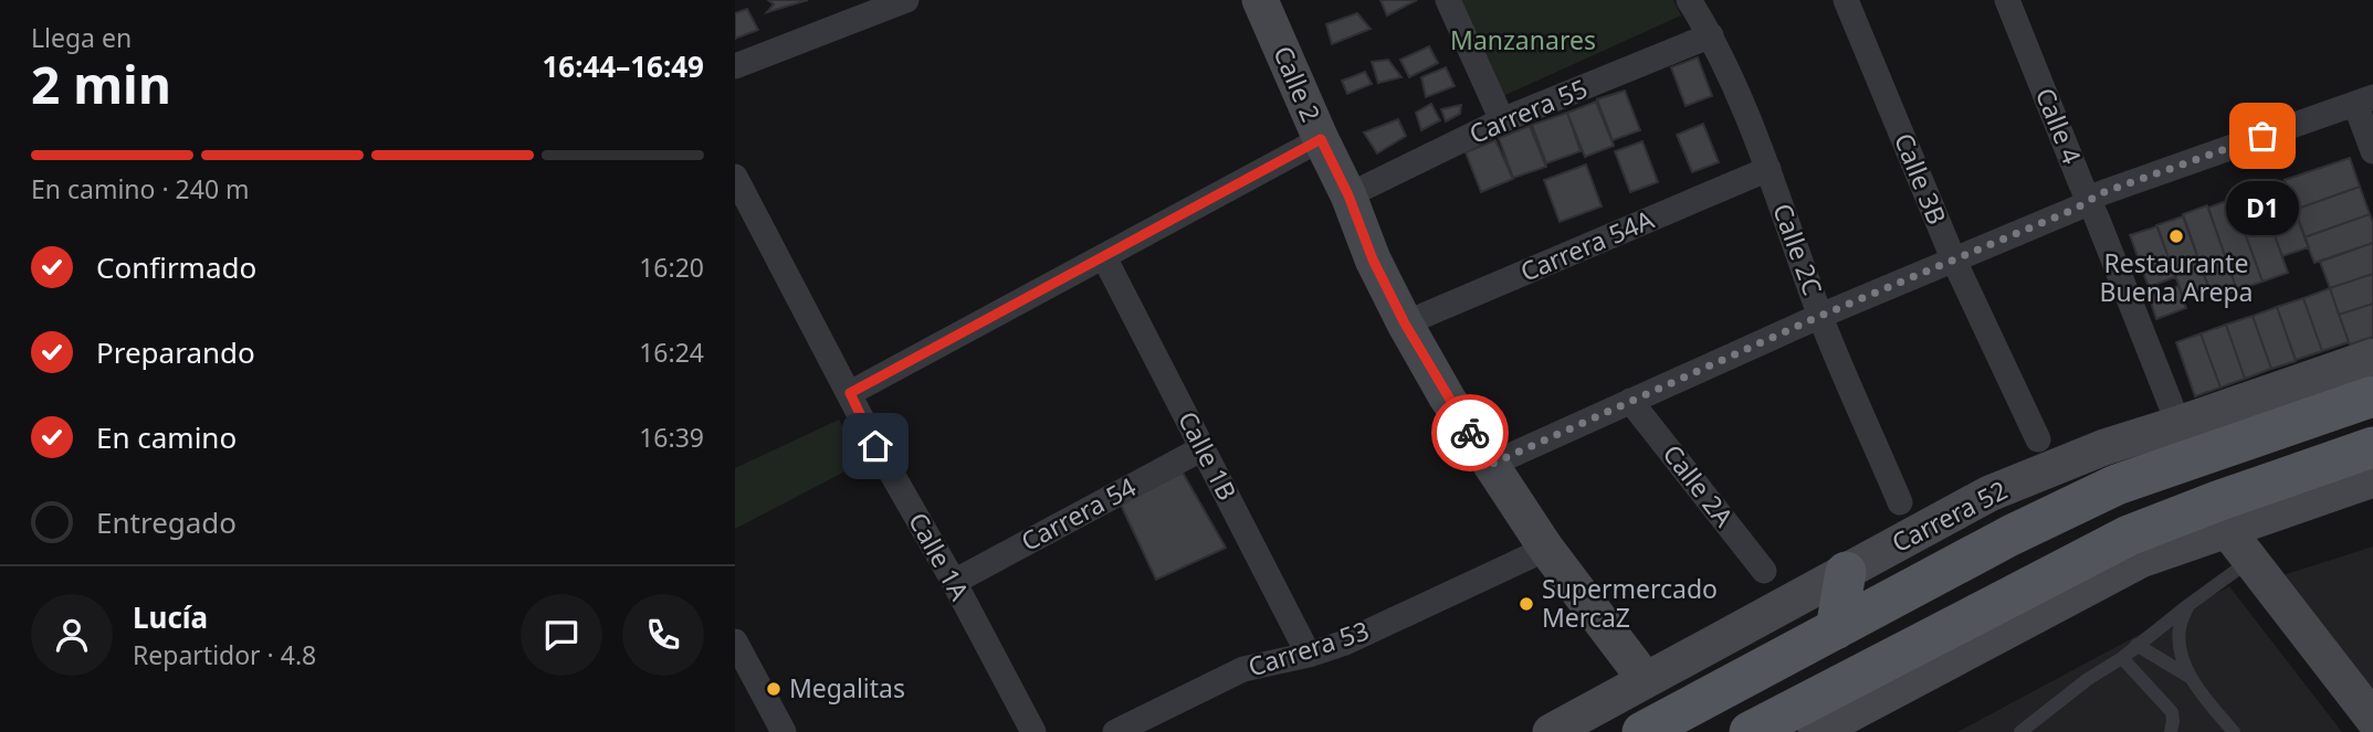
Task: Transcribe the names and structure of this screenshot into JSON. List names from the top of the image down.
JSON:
{
  "streets": {
    "main road": ["Carrera 52"],
    "street": [
      "Calle 2",
      "Carrera 55",
      "Calle 4",
      "Calle 3B",
      "Carrera 54A",
      "Calle 2C",
      "Calle 1B",
      "Calle 2A",
      "Carrera 54",
      "Calle 1A",
      "Carrera 53"
    ]
  },
  "crossings": [
    ["Calle 2", "Carrera 55"],
    ["Calle 2", "Carrera 54A"],
    ["Calle 2", "Carrera 52"],
    ["Calle 2", "Carrera 53"],
    ["Carrera 55", "Calle 2C"],
    ["Calle 4", "Carrera 52"],
    ["Carrera 54A", "Calle 2C"],
    ["Calle 1B", "Carrera 54"],
    ["Calle 1B", "Carrera 53"],
    ["Carrera 54", "Calle 1A"]
  ],
  "parks": ["Manzanares"],
  "places": [
    "D1",
    "Restaurante Buena Arepa",
    "Supermercado MercaZ",
    "Megalitas"
  ],
  "page": {
    "heading": ["2 min", "Llega en", "16:44–16:49"],
    "panel": ["Lucía", "Repartidor · 4.8"],
    "bar": "En camino · 240 m",
    "bubble": "D1",
    "list": [
      ["Confirmado", "16:20"],
      ["Preparando", "16:24"],
      ["En camino", "16:39"],
      "Entregado"
    ]
  }
}
